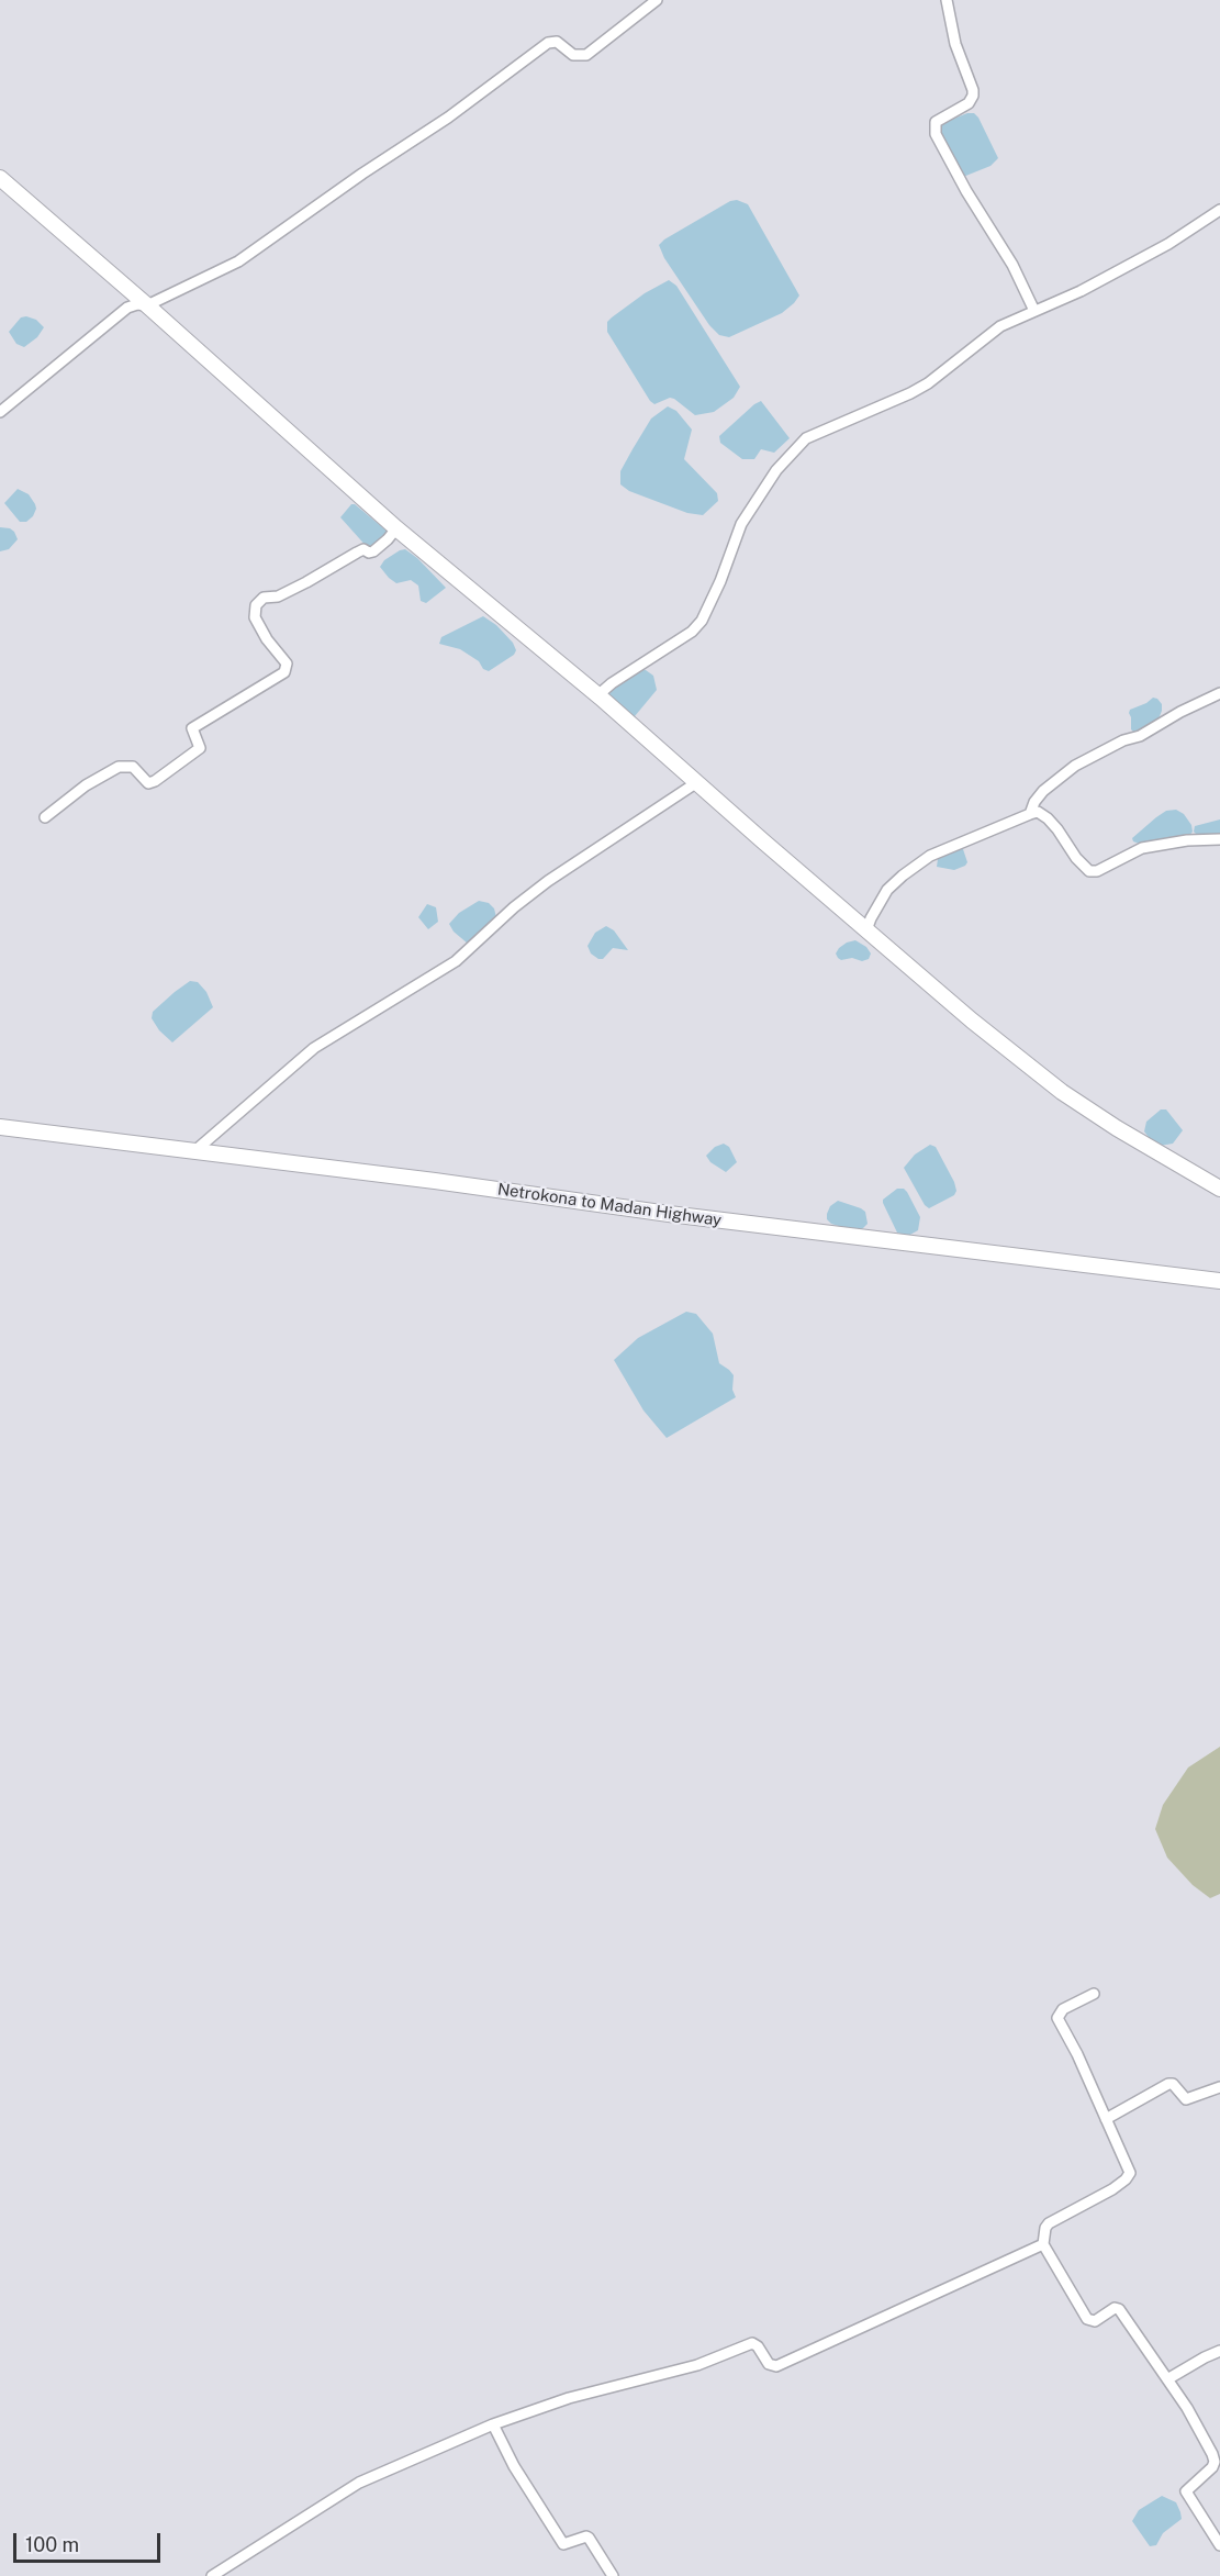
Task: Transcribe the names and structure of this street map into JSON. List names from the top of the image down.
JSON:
{
  "streets": {
    "main road": ["Netrokona to Madan Highway"]
  },
  "scale_bar": "100 m"
}
